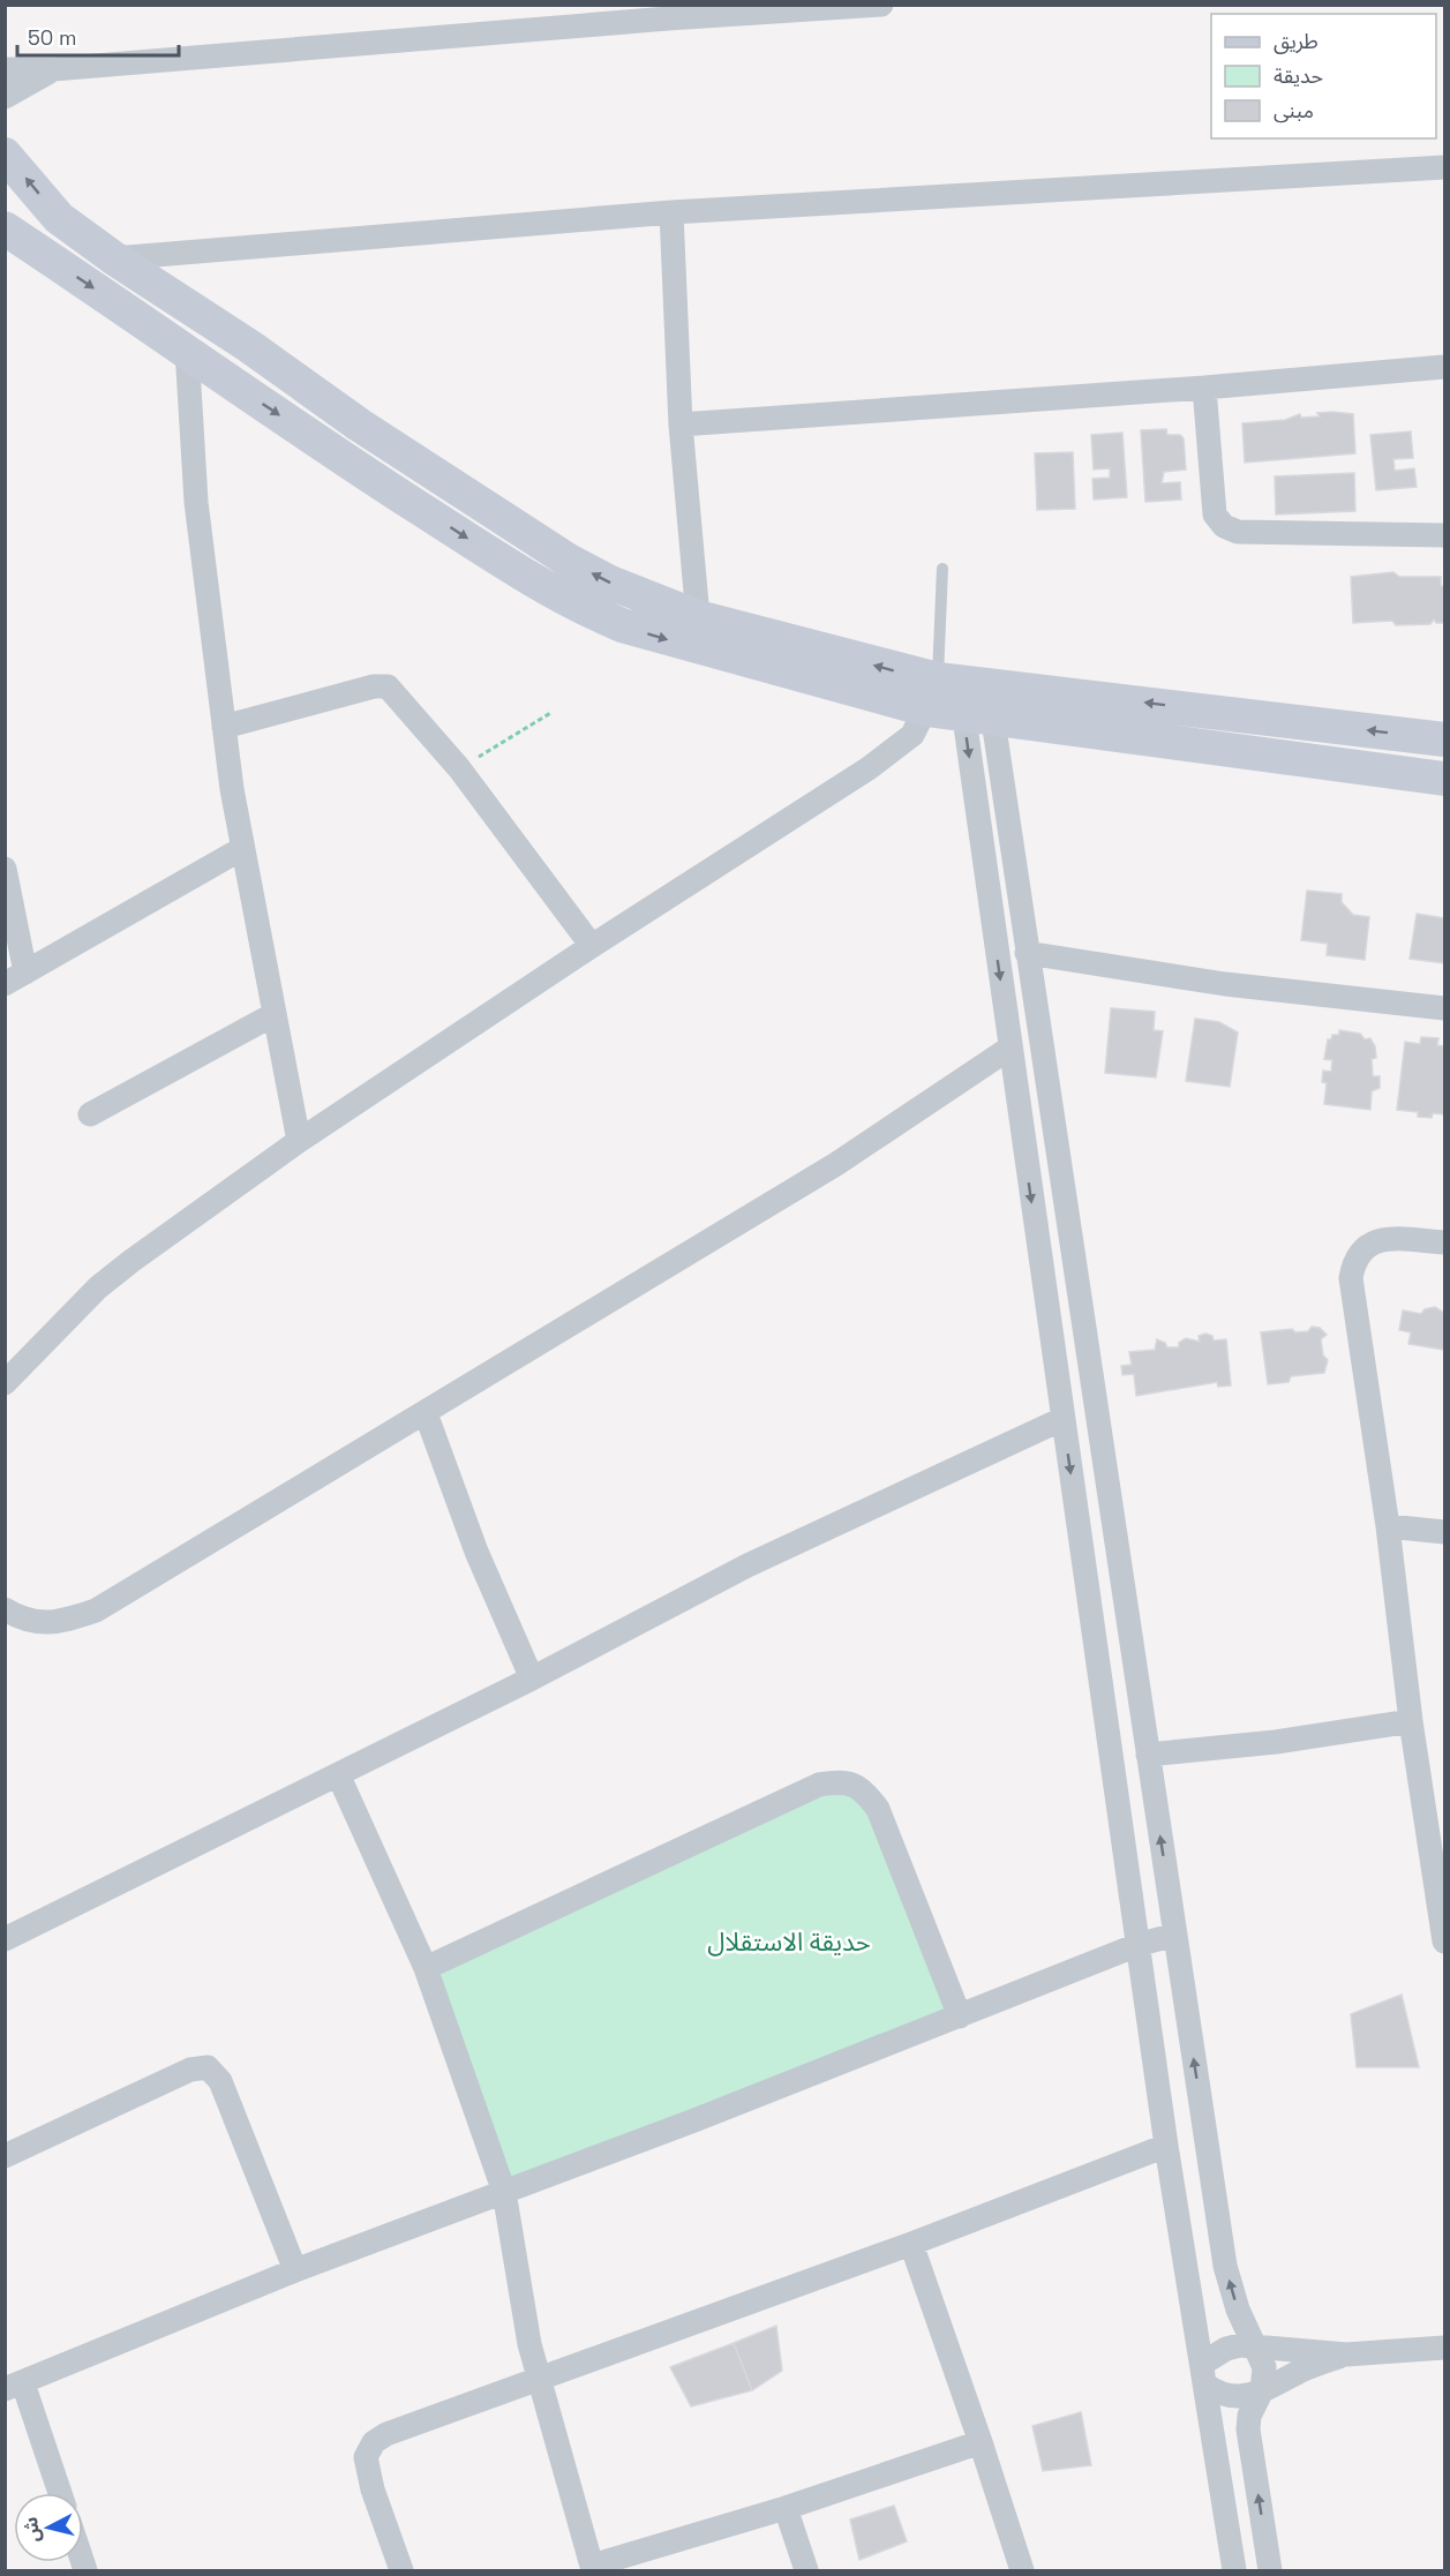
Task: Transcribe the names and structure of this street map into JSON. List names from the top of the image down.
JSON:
{
  "parks": ["حديقة الاستقلال"],
  "legend": ["طريق", "حديقة", "مبنى"],
  "scale_bar": "50 m",
  "north": "left"
}
